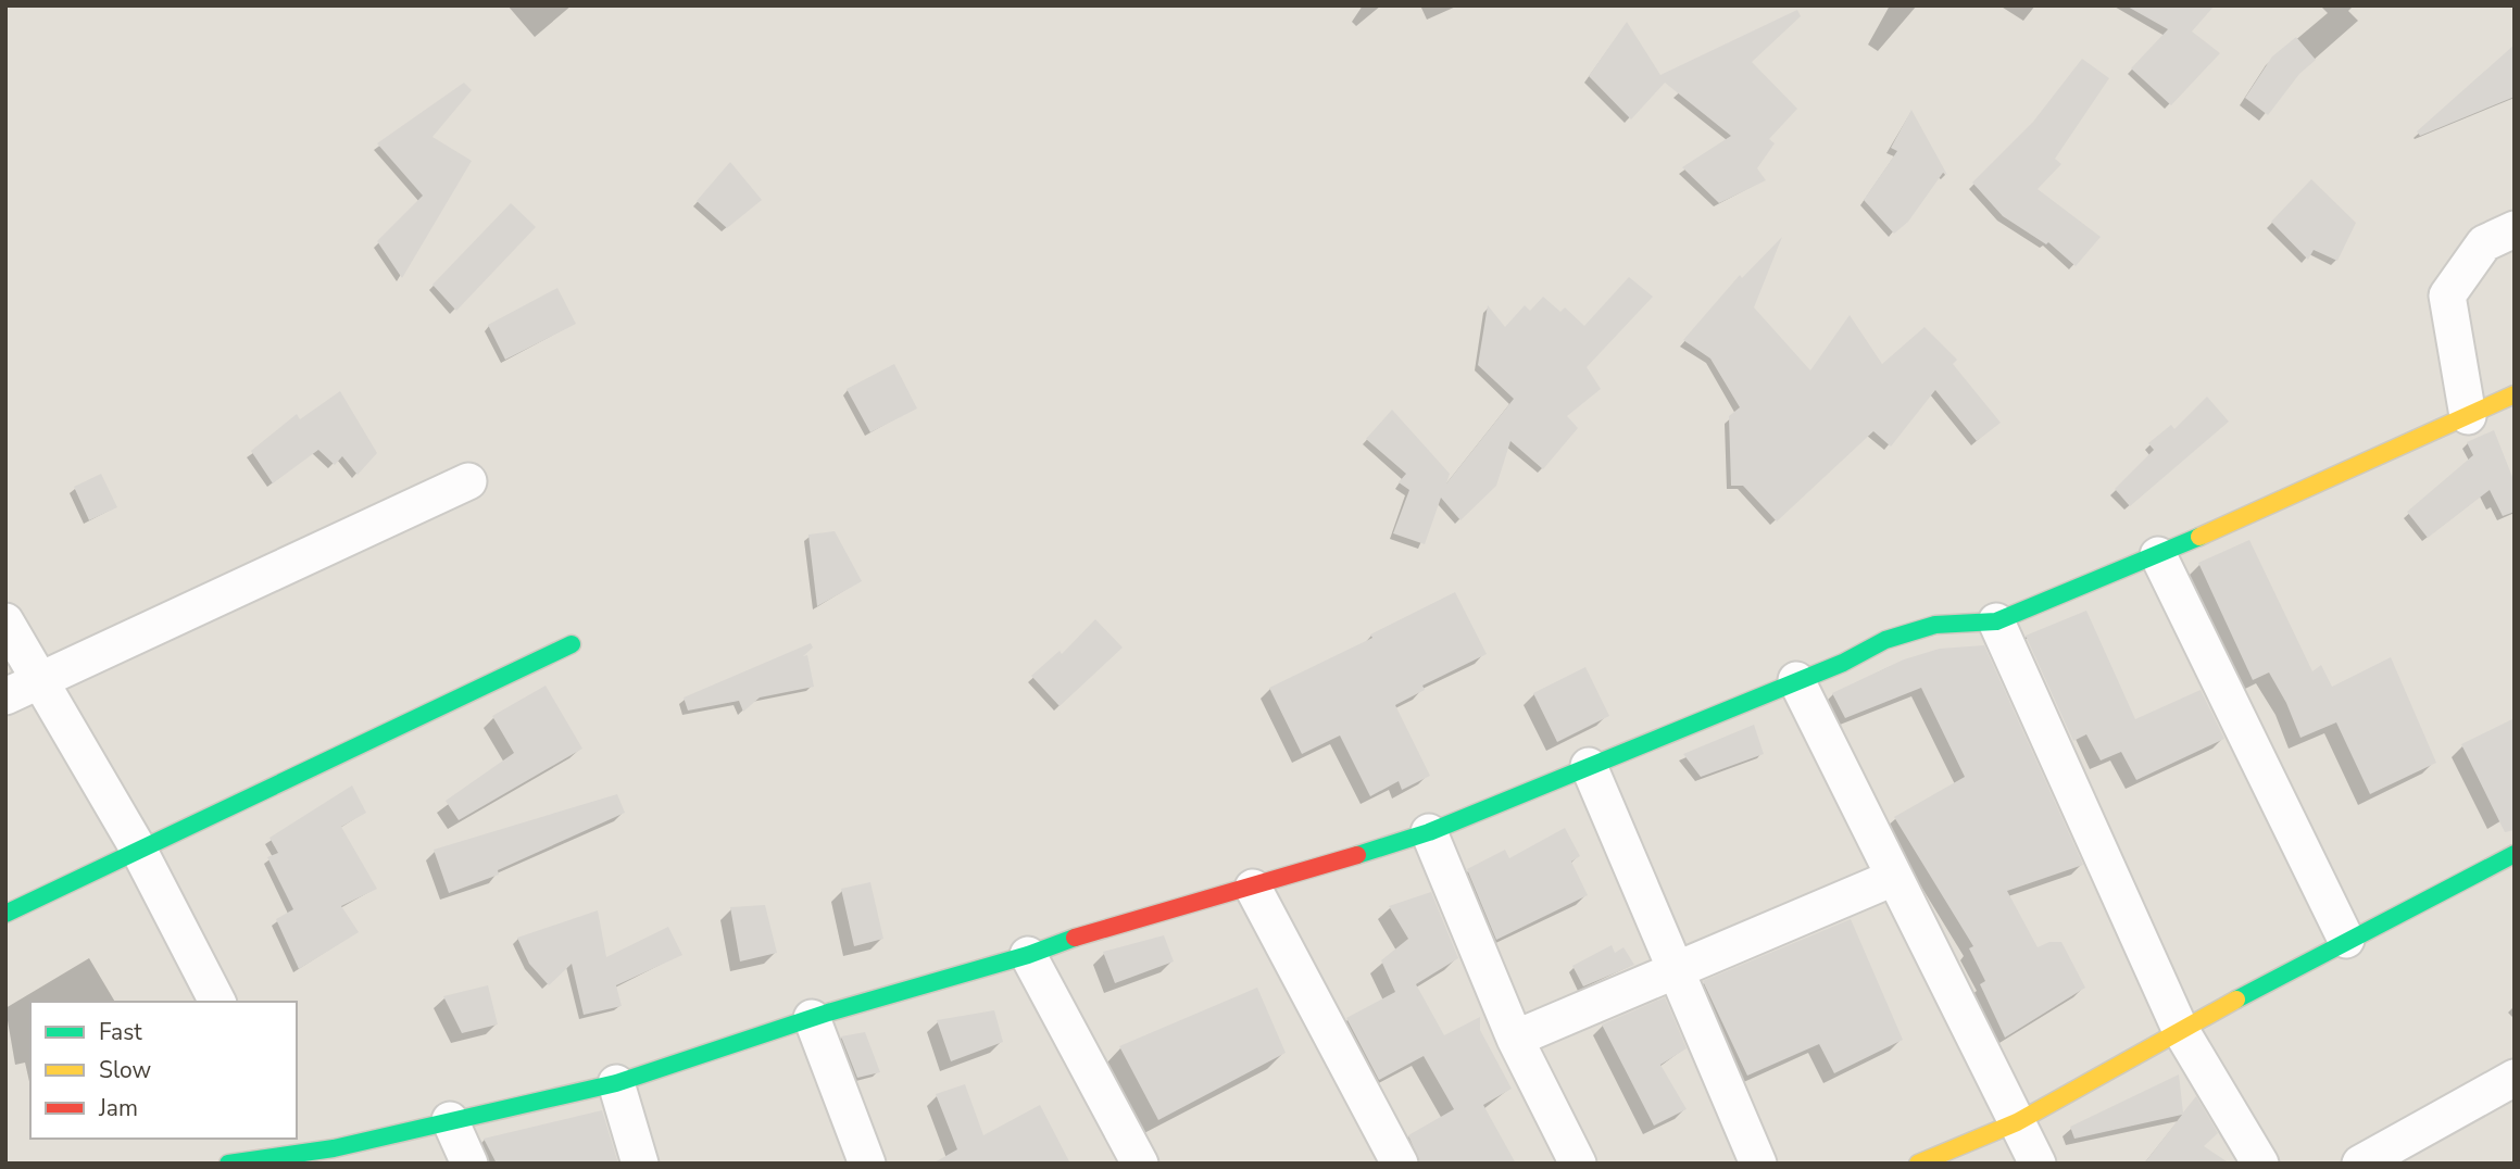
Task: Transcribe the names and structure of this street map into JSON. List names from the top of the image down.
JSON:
{
  "legend": ["Fast", "Slow", "Jam"]
}
